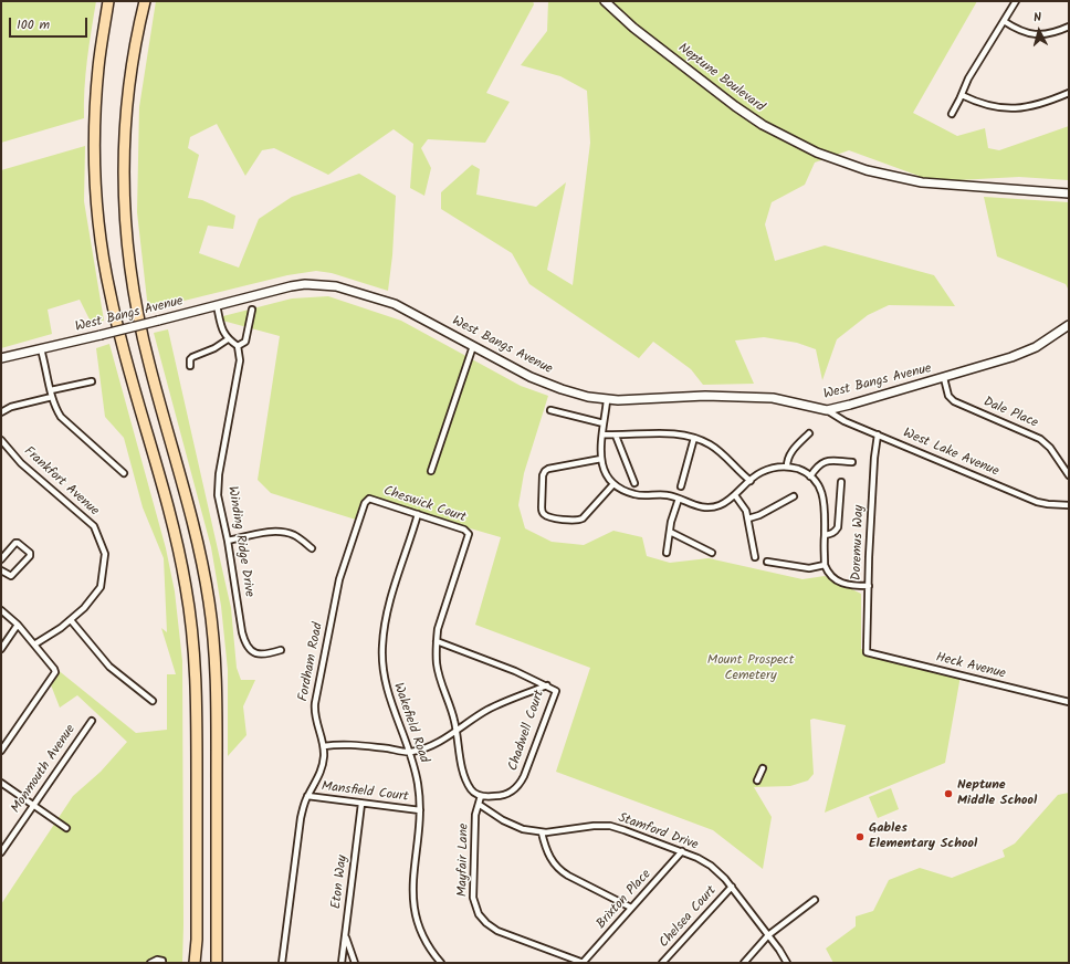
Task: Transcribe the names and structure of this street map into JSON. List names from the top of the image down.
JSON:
{
  "streets": {
    "street": [
      "Neptune Boulevard",
      "West Bangs Avenue",
      "Dale Place",
      "West Lake Avenue",
      "Frankfort Avenue",
      "Cheswick Court",
      "Winding Ridge Drive",
      "Doremus Way",
      "Fordham Road",
      "Heck Avenue",
      "Wakefield Road",
      "Chadwell Court",
      "Monmouth Avenue",
      "Mansfield Court",
      "Stamford Drive",
      "Mayfair Lane",
      "Eton Way",
      "Brixton Place",
      "Chelsea Court"
    ]
  },
  "crossings": [
    ["West Bangs Avenue", "Dale Place"],
    ["West Bangs Avenue", "West Lake Avenue"],
    ["West Lake Avenue", "Doremus Way"],
    ["Cheswick Court", "Fordham Road"],
    ["Cheswick Court", "Wakefield Road"],
    ["Cheswick Court", "Chadwell Court"],
    ["Doremus Way", "Heck Avenue"],
    ["Fordham Road", "Mansfield Court"],
    ["Wakefield Road", "Mansfield Court"],
    ["Chadwell Court", "Mayfair Lane"],
    ["Mansfield Court", "Eton Way"],
    ["Stamford Drive", "Mayfair Lane"],
    ["Stamford Drive", "Brixton Place"],
    ["Stamford Drive", "Chelsea Court"],
    ["Mayfair Lane", "Brixton Place"]
  ],
  "parks": ["Mount Prospect Cemetery"],
  "places": ["Neptune Middle School", "Gables Elementary School"],
  "scale_bar": "100 m",
  "north": "top"
}
